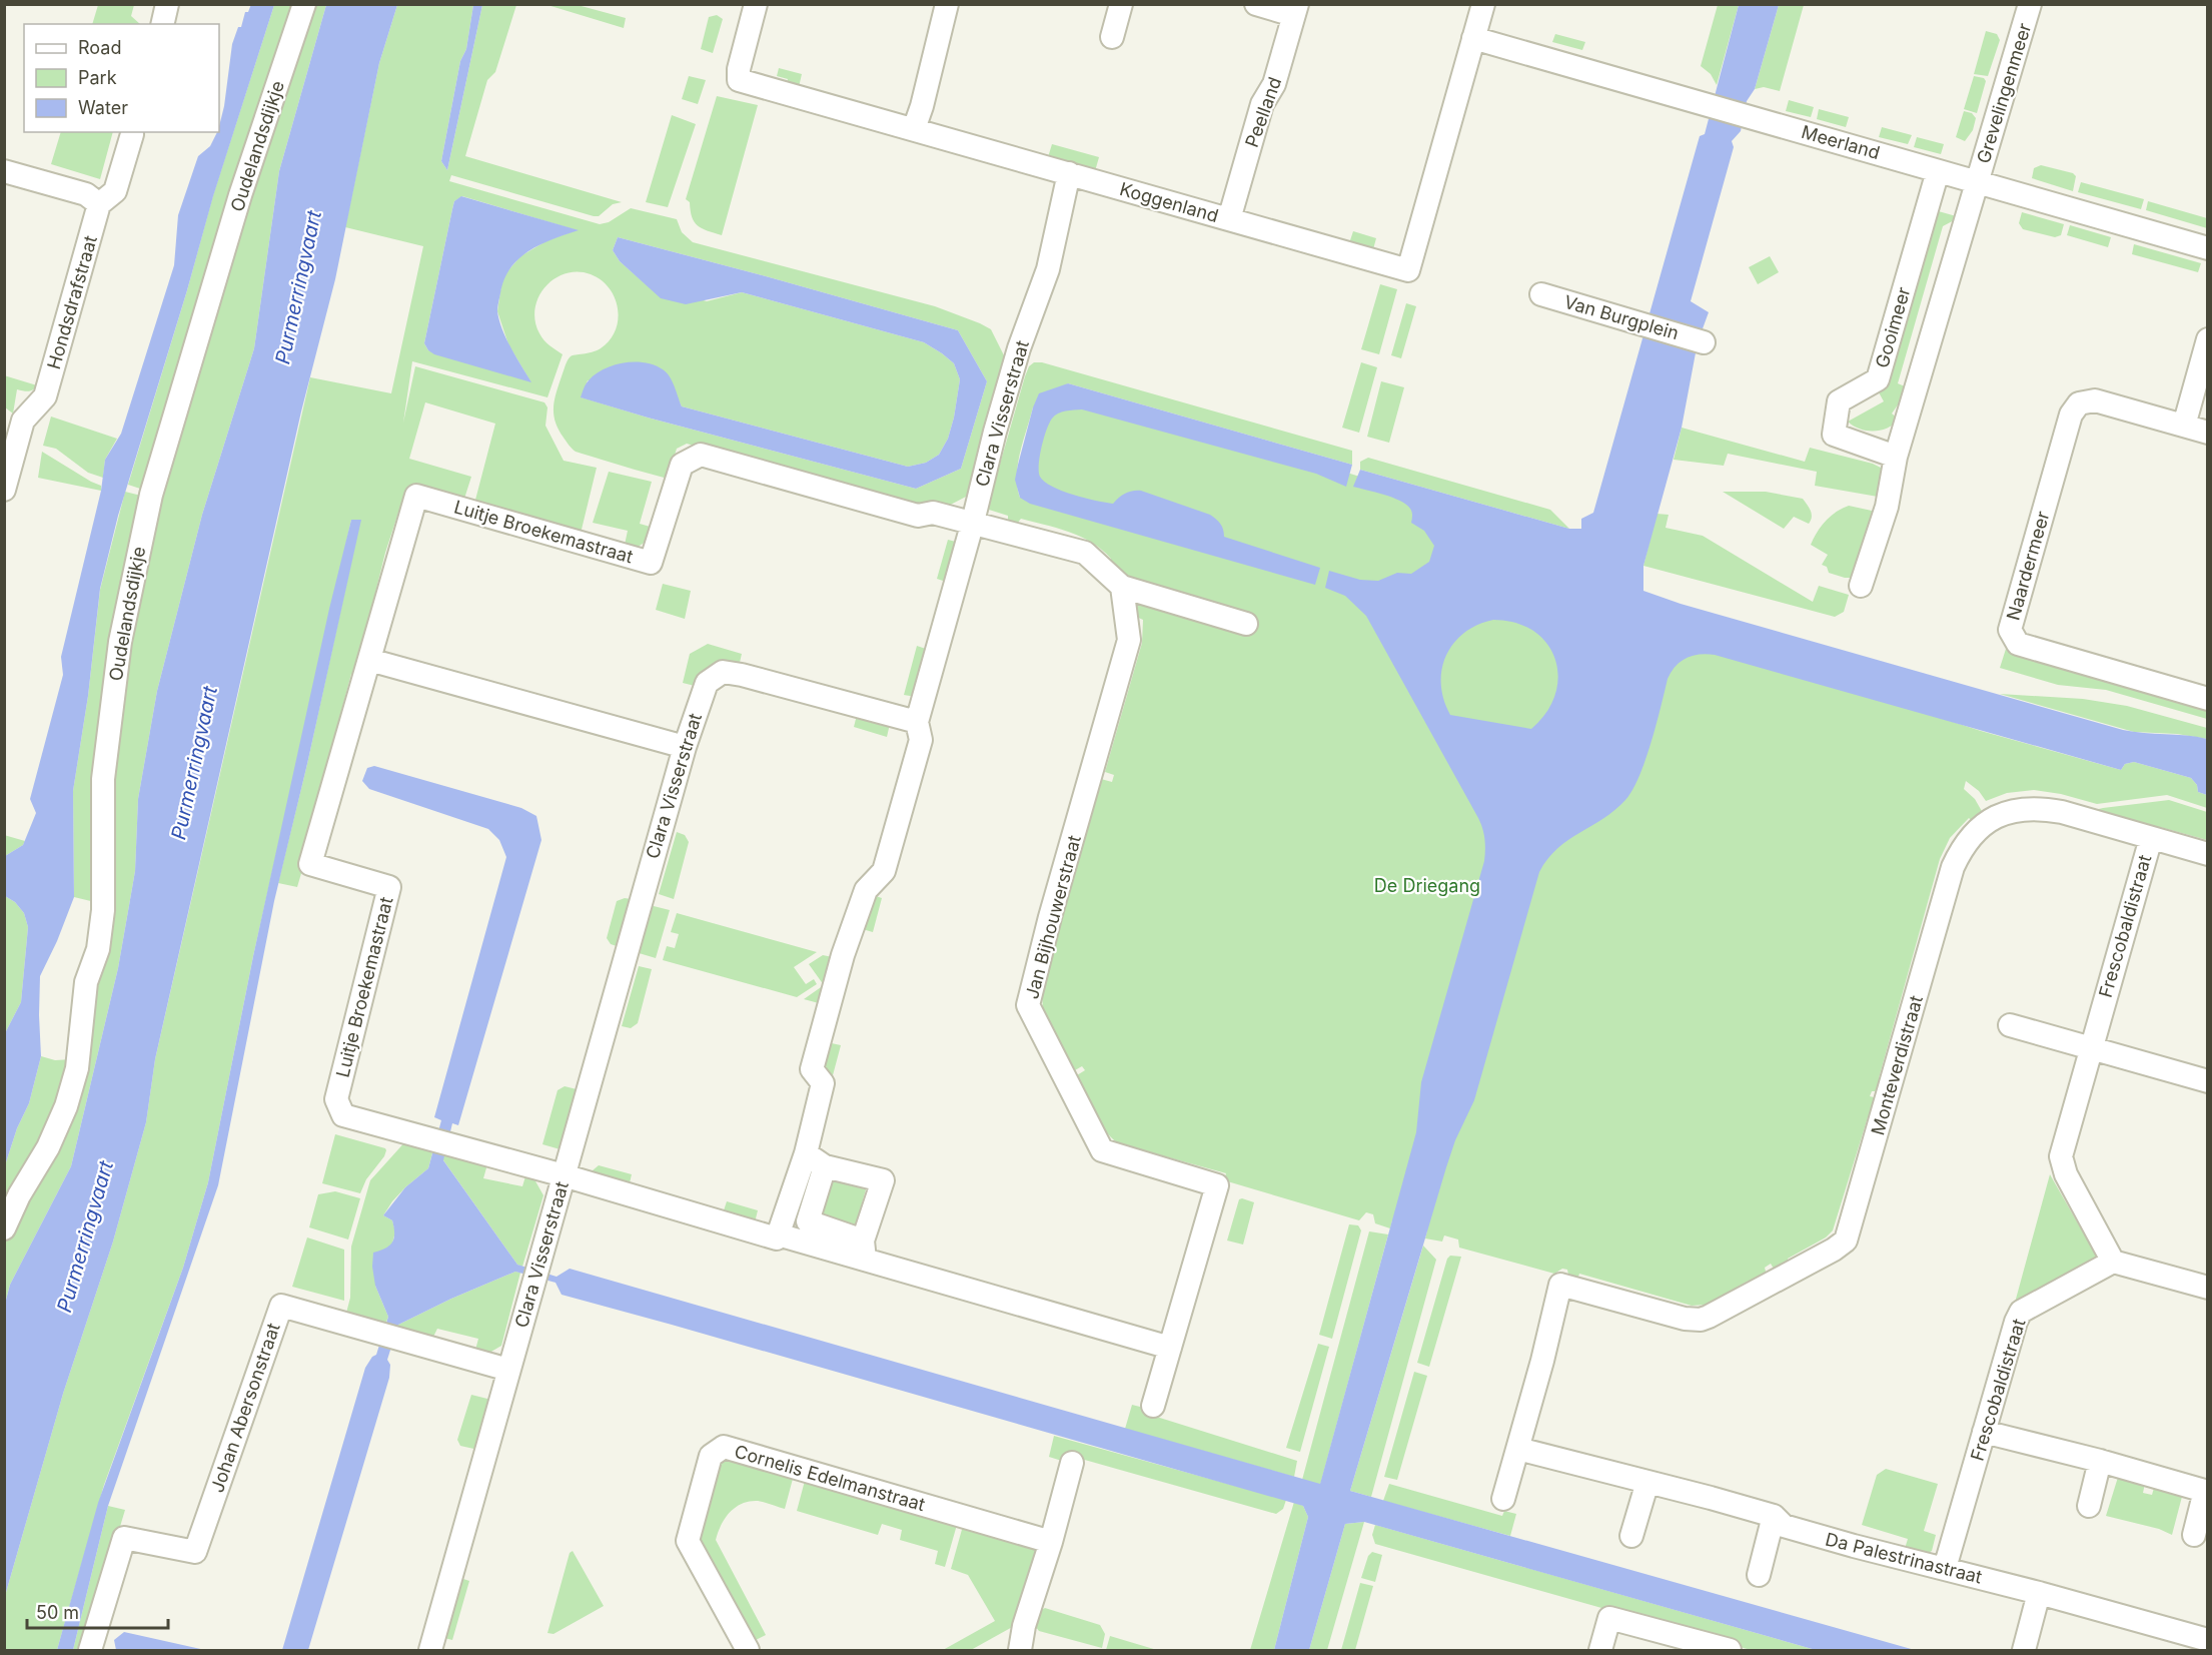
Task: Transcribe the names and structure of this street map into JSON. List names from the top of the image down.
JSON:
{
  "streets": {
    "street": [
      "Grevelingenmeer",
      "Peelland",
      "Meerland",
      "Oudelandsdijkje",
      "Koggenland",
      "Hondsdrafstraat",
      "Van Burgplein",
      "Gooimeer",
      "Clara Visserstraat",
      "Luitje Broekemastraat",
      "Naardermeer",
      "Jan Bijhouwerstraat",
      "Frescobaldistraat",
      "Monteverdistraat",
      "Johan Abersonstraat",
      "Cornelis Edelmanstraat",
      "Da Palestrinastraat"
    ]
  },
  "crossings": [
    ["Grevelingenmeer", "Meerland"],
    ["Peelland", "Koggenland"],
    ["Meerland", "Koggenland"],
    ["Meerland", "Gooimeer"],
    ["Koggenland", "Clara Visserstraat"],
    ["Clara Visserstraat", "Luitje Broekemastraat"],
    ["Clara Visserstraat", "Johan Abersonstraat"],
    ["Frescobaldistraat", "Monteverdistraat"],
    ["Frescobaldistraat", "Da Palestrinastraat"],
    ["Monteverdistraat", "Da Palestrinastraat"]
  ],
  "water": ["Purmerringvaart"],
  "parks": ["De Driegang"],
  "legend": ["Road", "Park", "Water"],
  "scale_bar": "50 m"
}
